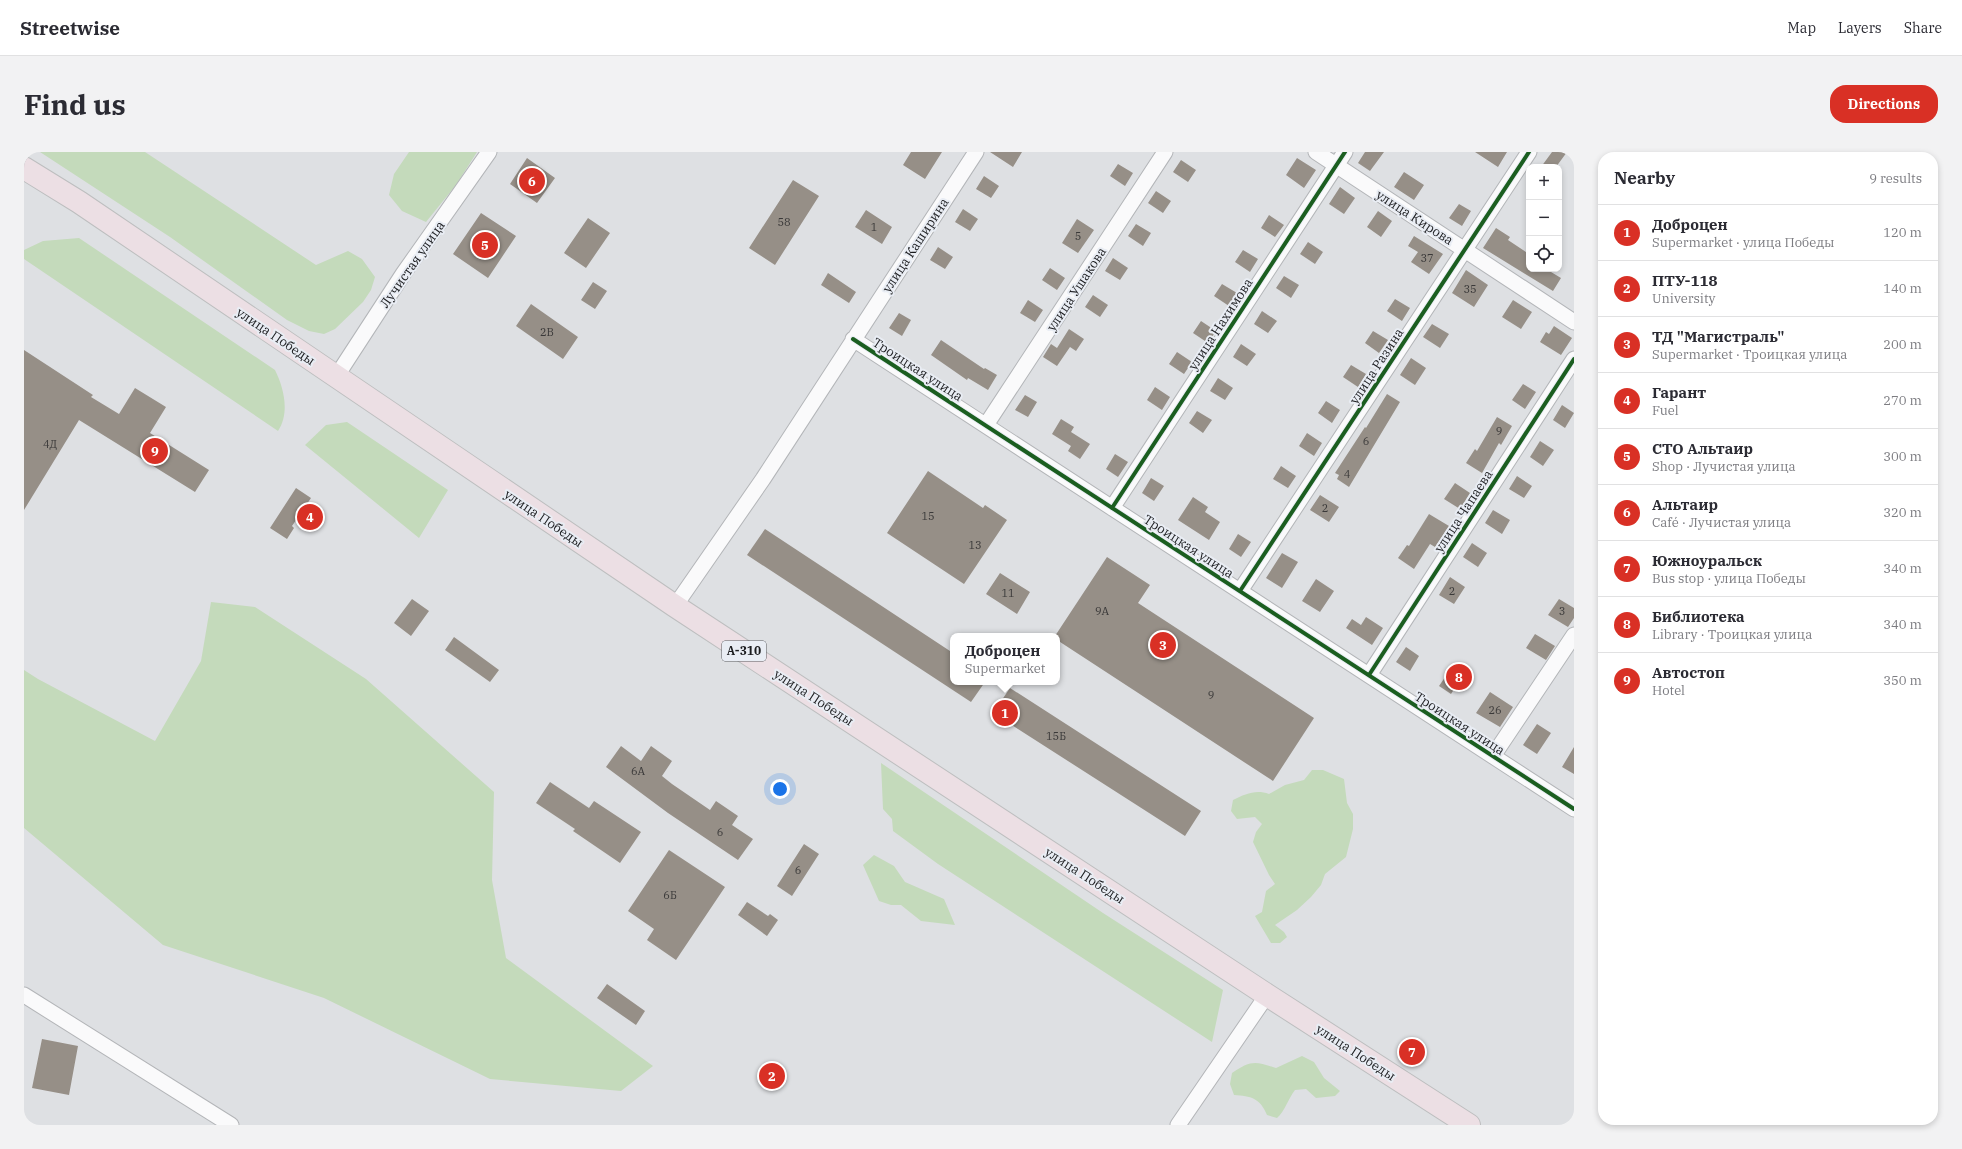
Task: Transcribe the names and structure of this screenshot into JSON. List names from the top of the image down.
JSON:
{
  "streets": {
    "highway": ["улица Победы", "А-310"],
    "street": [
      "улица Кирова",
      "улица Каширина",
      "Лучистая улица",
      "улица Ушакова",
      "улица Нахимова",
      "улица Разина",
      "Троицкая улица",
      "улица Чапаева"
    ]
  },
  "crossings": [
    ["улица Кирова", "улица Нахимова"],
    ["улица Кирова", "улица Разина"],
    ["улица Каширина", "улица Победы"],
    ["улица Каширина", "Троицкая улица"],
    ["Лучистая улица", "улица Победы"],
    ["улица Ушакова", "Троицкая улица"],
    ["улица Нахимова", "Троицкая улица"],
    ["улица Разина", "Троицкая улица"],
    ["Троицкая улица", "улица Чапаева"]
  ],
  "house_numbers": [
    "58",
    "1",
    "5",
    "37",
    "35",
    "2В",
    "9",
    "6",
    "4Д",
    "4",
    "2",
    "15",
    "13",
    "2",
    "11",
    "9А",
    "3",
    "9",
    "26",
    "15Б",
    "6А",
    "6",
    "6",
    "6Б"
  ],
  "page": {
    "header": "Streetwise",
    "nav": ["Map", "Layers", "Share"],
    "buttons": "Directions",
    "title": "Find us",
    "heading": ["Nearby", "9 results"],
    "map_buttons": ["+", "−"],
    "pins": [
      "6",
      "5",
      "9",
      "4",
      "3",
      "8",
      "1",
      "7",
      "2"
    ],
    "list": [
      {
        "mark": "1",
        "name": "Доброцен",
        "note": "Supermarket · улица Победы",
        "value": "120 m"
      },
      {
        "mark": "2",
        "name": "ПТУ-118",
        "note": "University",
        "value": "140 m"
      },
      {
        "mark": "3",
        "name": "ТД \"Магистраль\"",
        "note": "Supermarket · Троицкая улица",
        "value": "200 m"
      },
      {
        "mark": "4",
        "name": "Гарант",
        "note": "Fuel",
        "value": "270 m"
      },
      {
        "mark": "5",
        "name": "СТО Альтаир",
        "note": "Shop · Лучистая улица",
        "value": "300 m"
      },
      {
        "mark": "6",
        "name": "Альтаир",
        "note": "Café · Лучистая улица",
        "value": "320 m"
      },
      {
        "mark": "7",
        "name": "Южноуральск",
        "note": "Bus stop · улица Победы",
        "value": "340 m"
      },
      {
        "mark": "8",
        "name": "Библиотека",
        "note": "Library · Троицкая улица",
        "value": "340 m"
      },
      {
        "mark": "9",
        "name": "Автостоп",
        "note": "Hotel",
        "value": "350 m"
      }
    ],
    "popup": ["Доброцен", "Supermarket"]
  }
}
